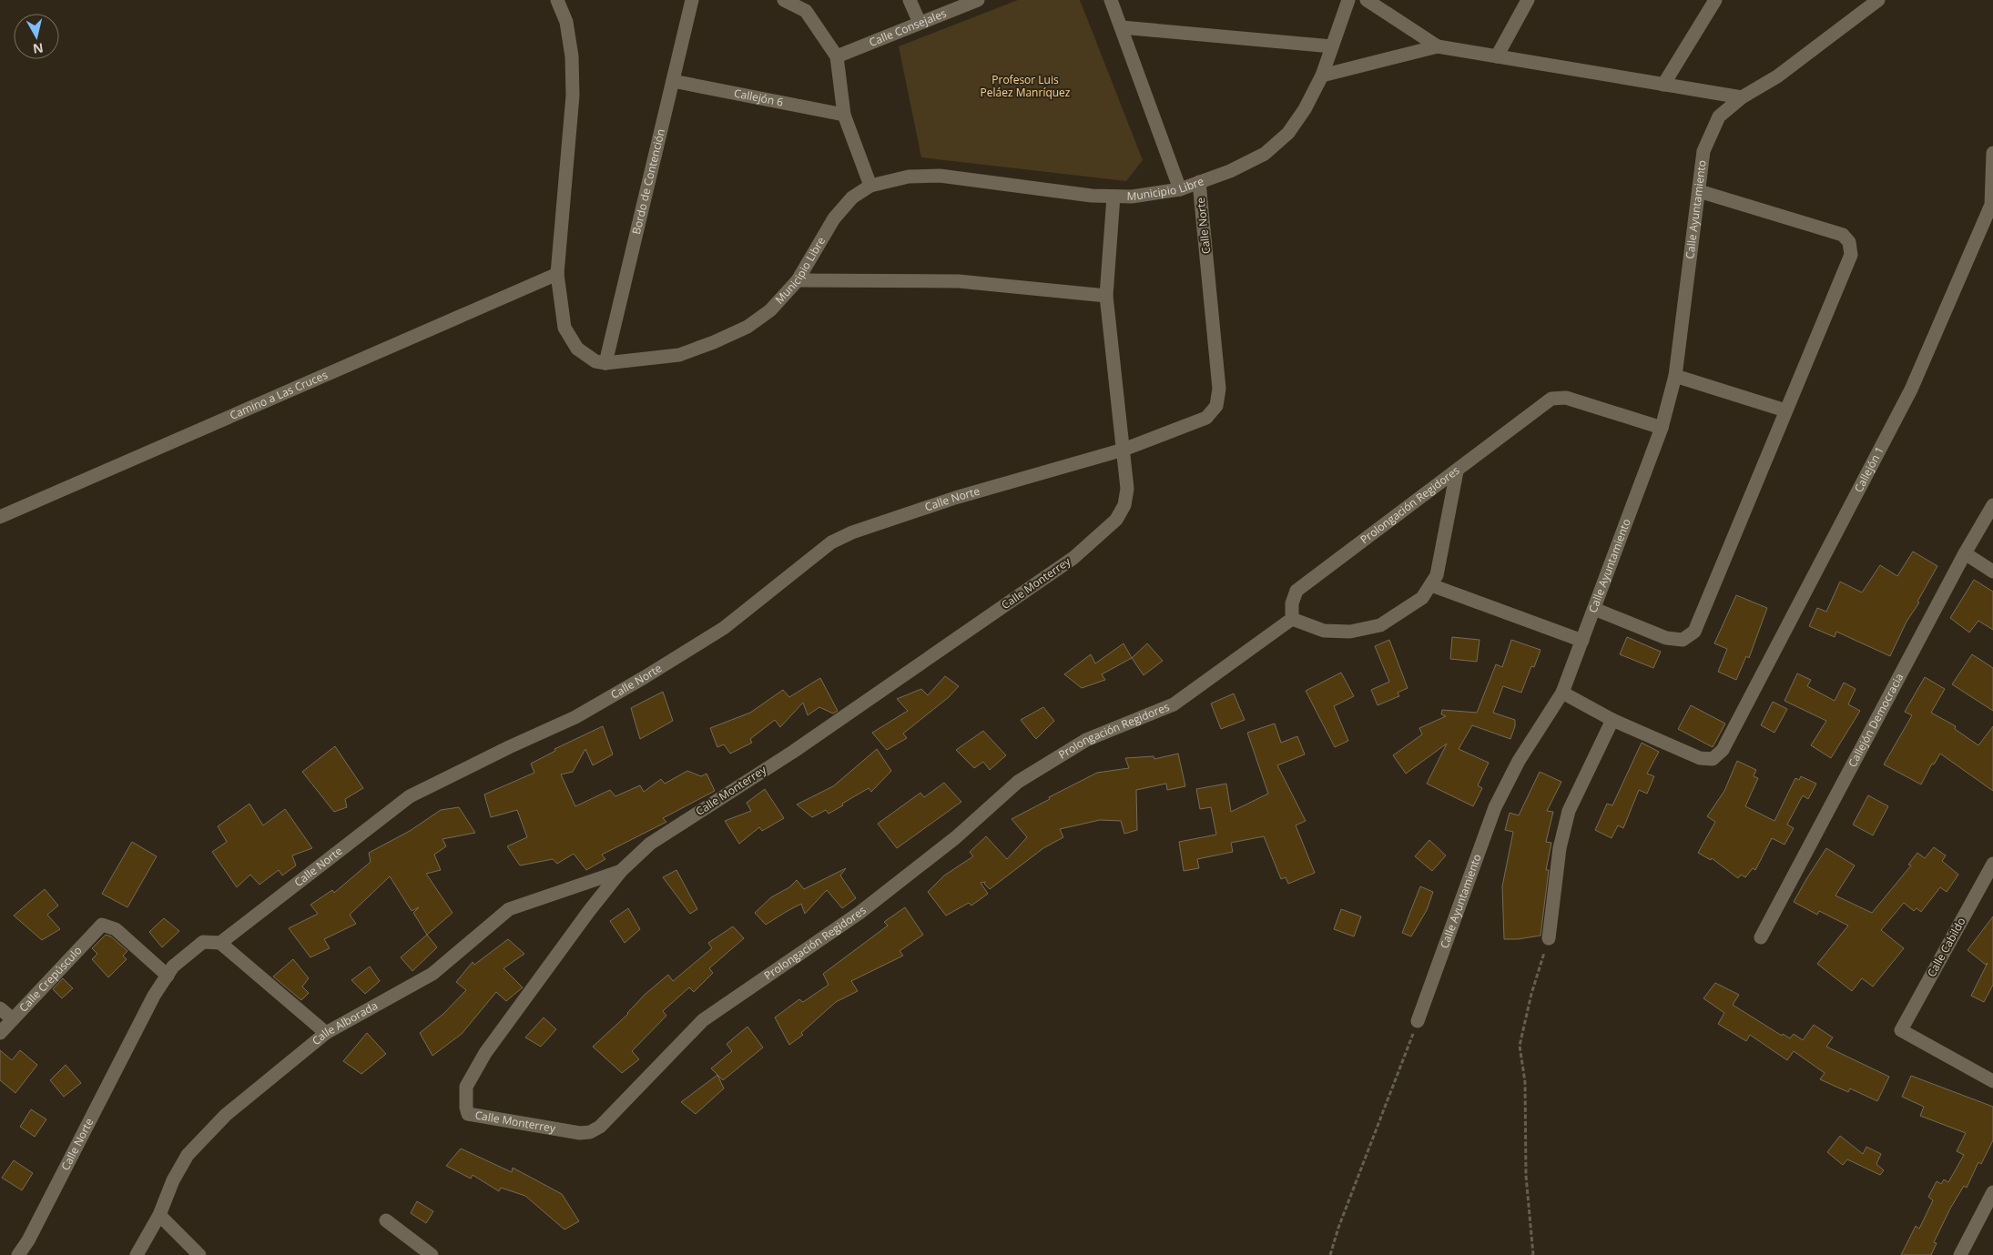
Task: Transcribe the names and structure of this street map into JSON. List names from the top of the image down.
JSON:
{
  "streets": {
    "street": [
      "Calle Consejales",
      "Callejón 6",
      "Bordo de Contención",
      "Municipio Libre",
      "Calle Ayuntamiento",
      "Calle Norte",
      "Camino a Las Cruces",
      "Callejón 1",
      "Prolongación Regidores",
      "Calle Monterrey",
      "Callejón Democracia",
      "Calle Cabildo",
      "Calle Crepúsculo",
      "Calle Alborada"
    ]
  },
  "crossings": [
    ["Callejón 6", "Bordo de Contención"],
    ["Bordo de Contención", "Municipio Libre"],
    ["Municipio Libre", "Calle Norte"],
    ["Municipio Libre", "Calle Monterrey"],
    ["Calle Ayuntamiento", "Prolongación Regidores"],
    ["Calle Norte", "Calle Monterrey"],
    ["Calle Norte", "Calle Crepúsculo"],
    ["Prolongación Regidores", "Calle Monterrey"],
    ["Calle Monterrey", "Calle Alborada"]
  ],
  "parks": ["Profesor Luis Peláez Manríquez"],
  "north": "bottom"
}
